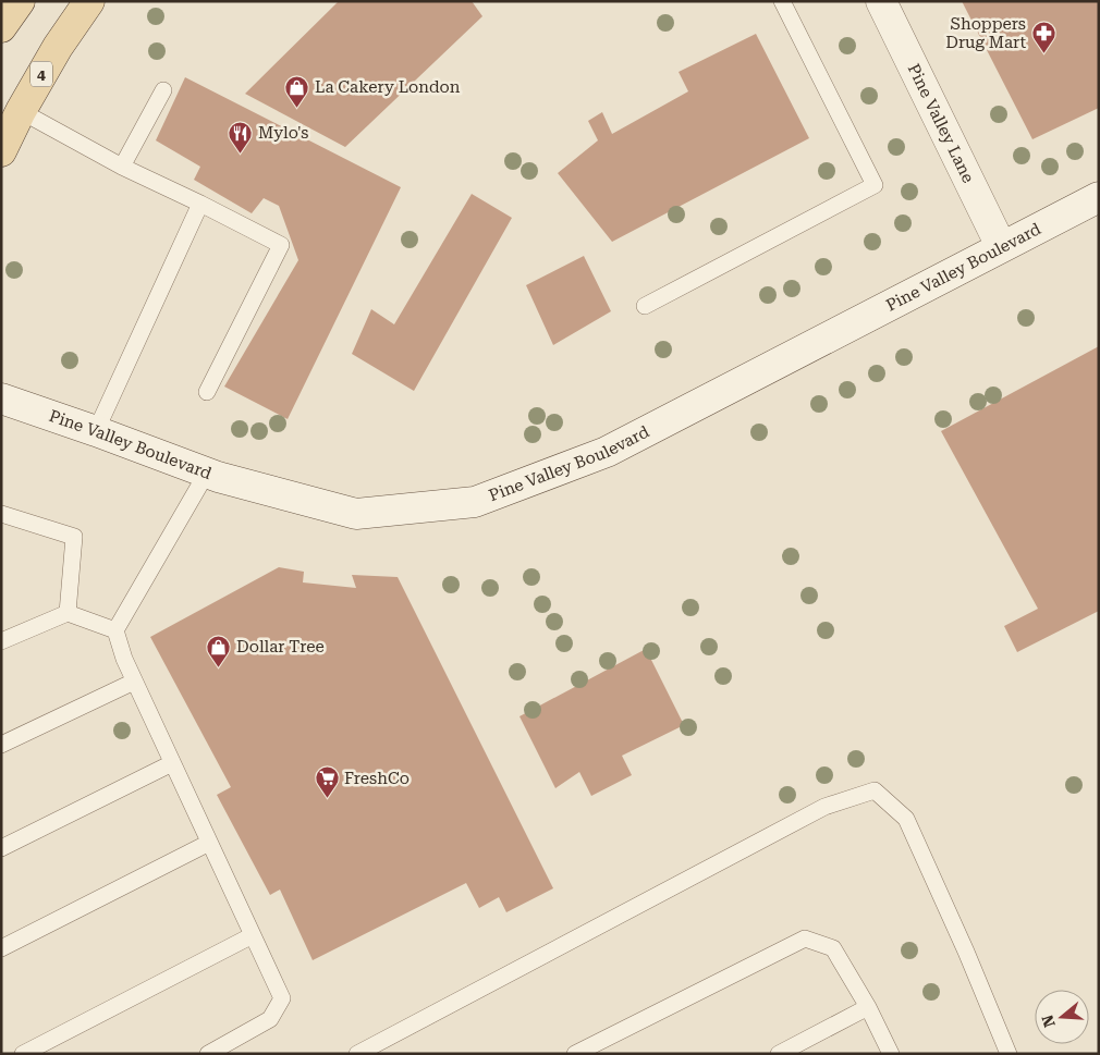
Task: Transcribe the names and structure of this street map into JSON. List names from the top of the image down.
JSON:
{
  "streets": {
    "main road": ["4"],
    "street": ["Pine Valley Lane", "Pine Valley Boulevard"]
  },
  "crossings": [
    ["Pine Valley Lane", "Pine Valley Boulevard"]
  ],
  "places": {
    "pharmacy": ["Shoppers Drug Mart"],
    "shop": ["La Cakery London", "Dollar Tree"],
    "restaurant": ["Mylo's"],
    "supermarket": ["FreshCo"]
  },
  "north": "left"
}
